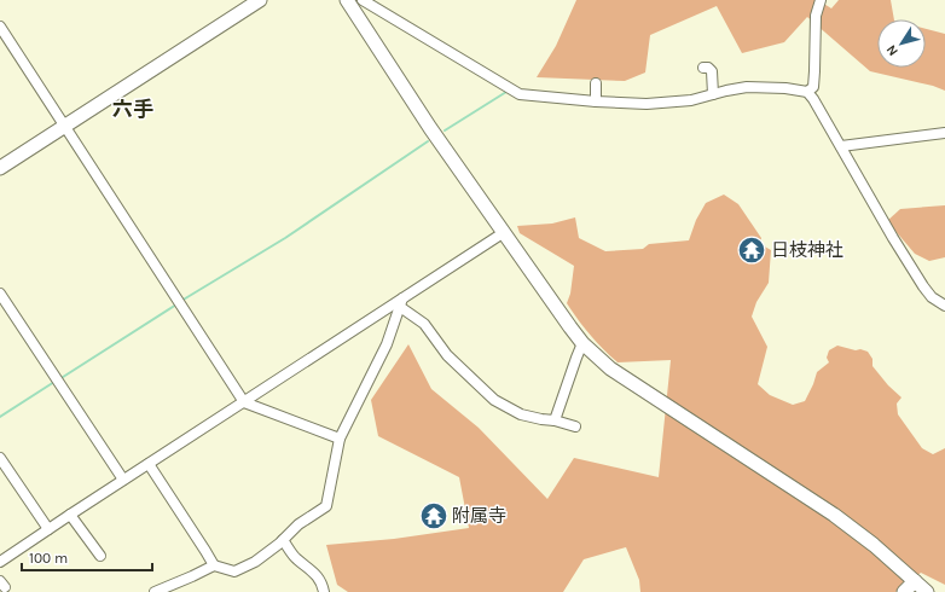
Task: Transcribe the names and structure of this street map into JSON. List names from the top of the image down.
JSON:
{
  "districts": ["六手"],
  "places": {
    "temple": ["日枝神社", "附属寺"]
  },
  "scale_bar": "100 m",
  "north": "bottom left"
}
